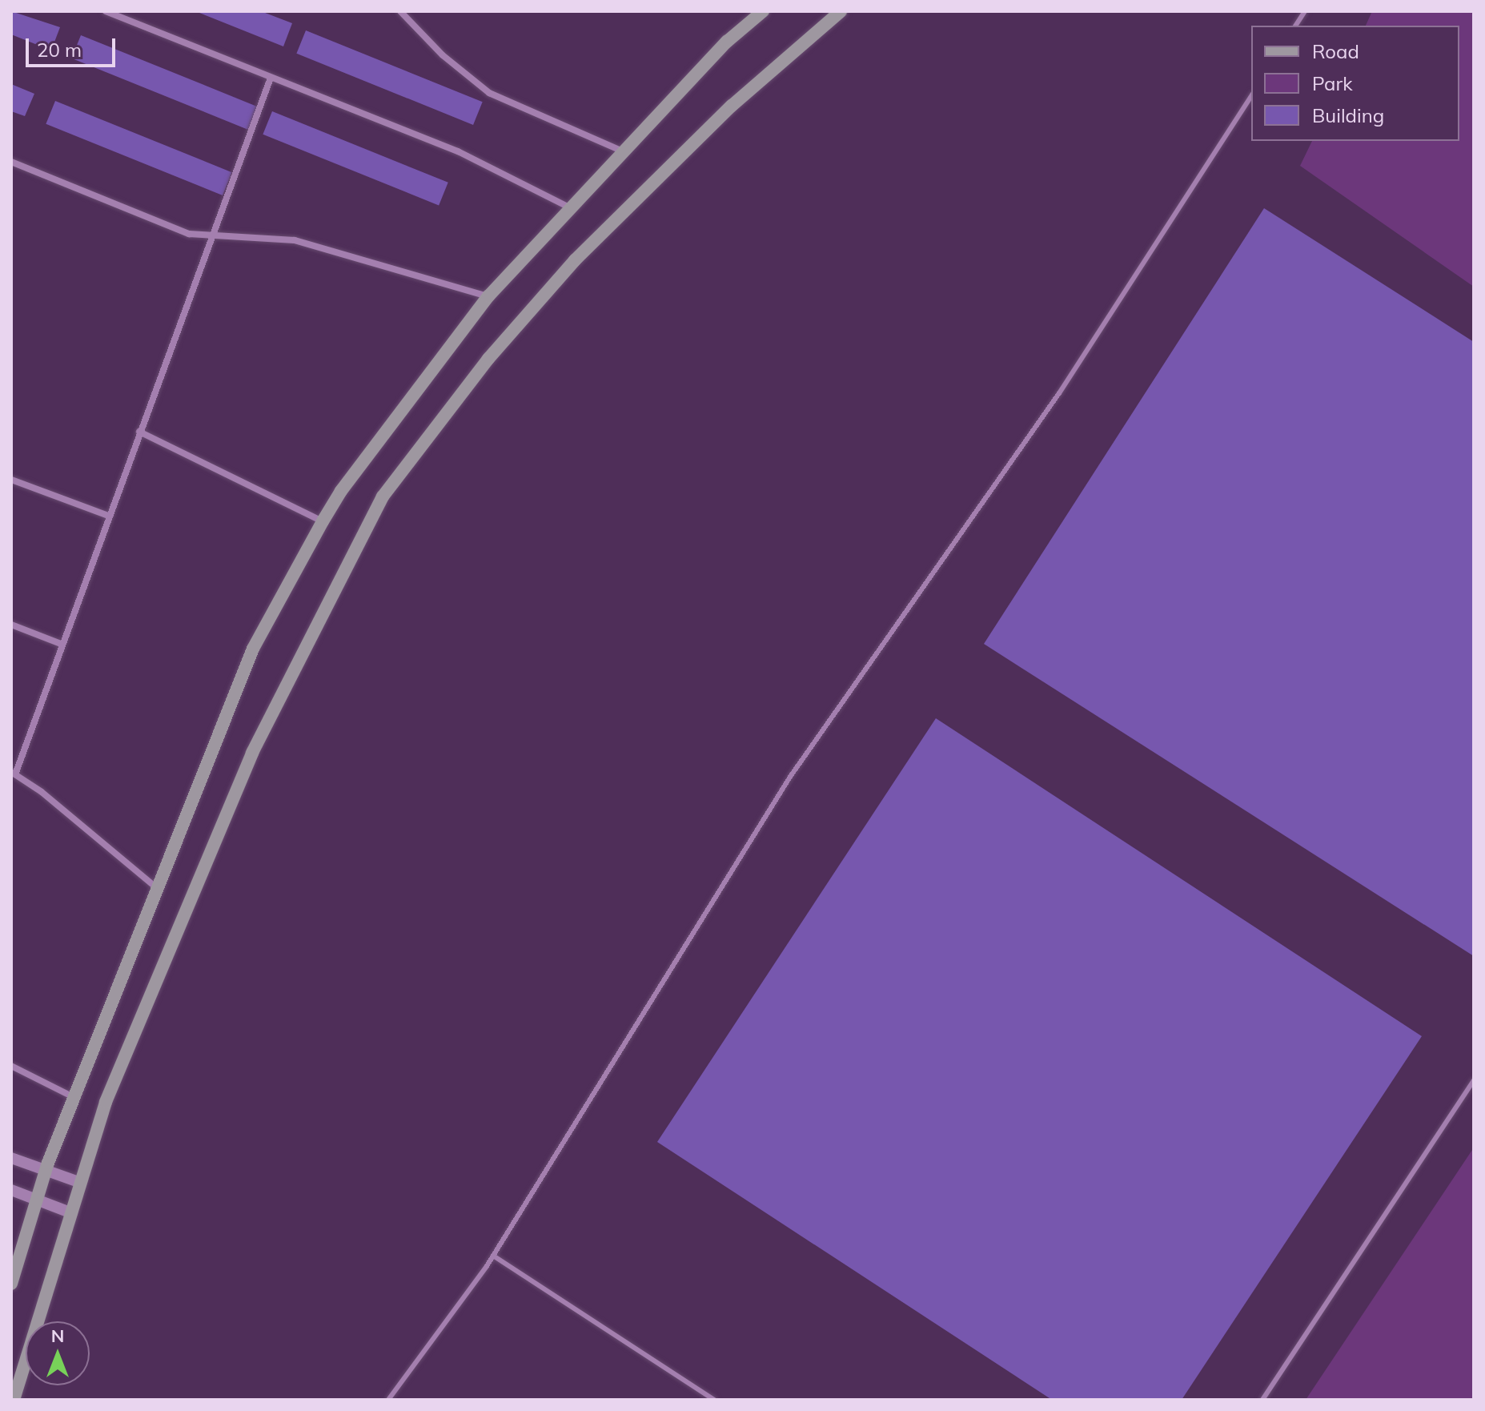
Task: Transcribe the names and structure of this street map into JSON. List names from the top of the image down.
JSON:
{
  "legend": ["Road", "Park", "Building"],
  "scale_bar": "20 m",
  "north": "top"
}
